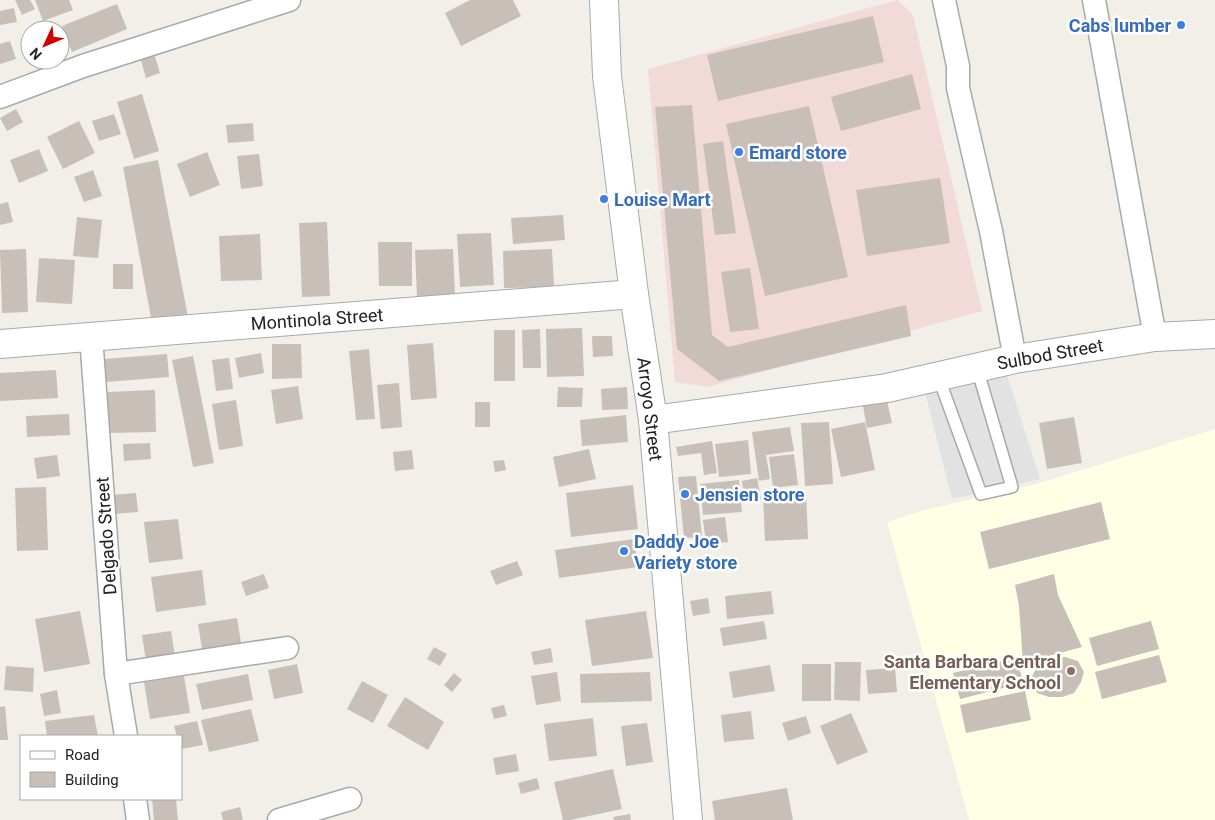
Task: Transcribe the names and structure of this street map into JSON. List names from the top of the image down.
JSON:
{
  "streets": {
    "street": [
      "Montinola Street",
      "Sulbod Street",
      "Arroyo Street",
      "Delgado Street"
    ]
  },
  "crossings": [
    ["Montinola Street", "Arroyo Street"],
    ["Montinola Street", "Delgado Street"],
    ["Sulbod Street", "Arroyo Street"]
  ],
  "places": [
    "Cabs lumber",
    "Emard store",
    "Louise Mart",
    "Jensien store",
    "Daddy Joe Variety store",
    "Santa Barbara Central Elementary School"
  ],
  "legend": ["Road", "Building"],
  "north": "bottom left"
}
